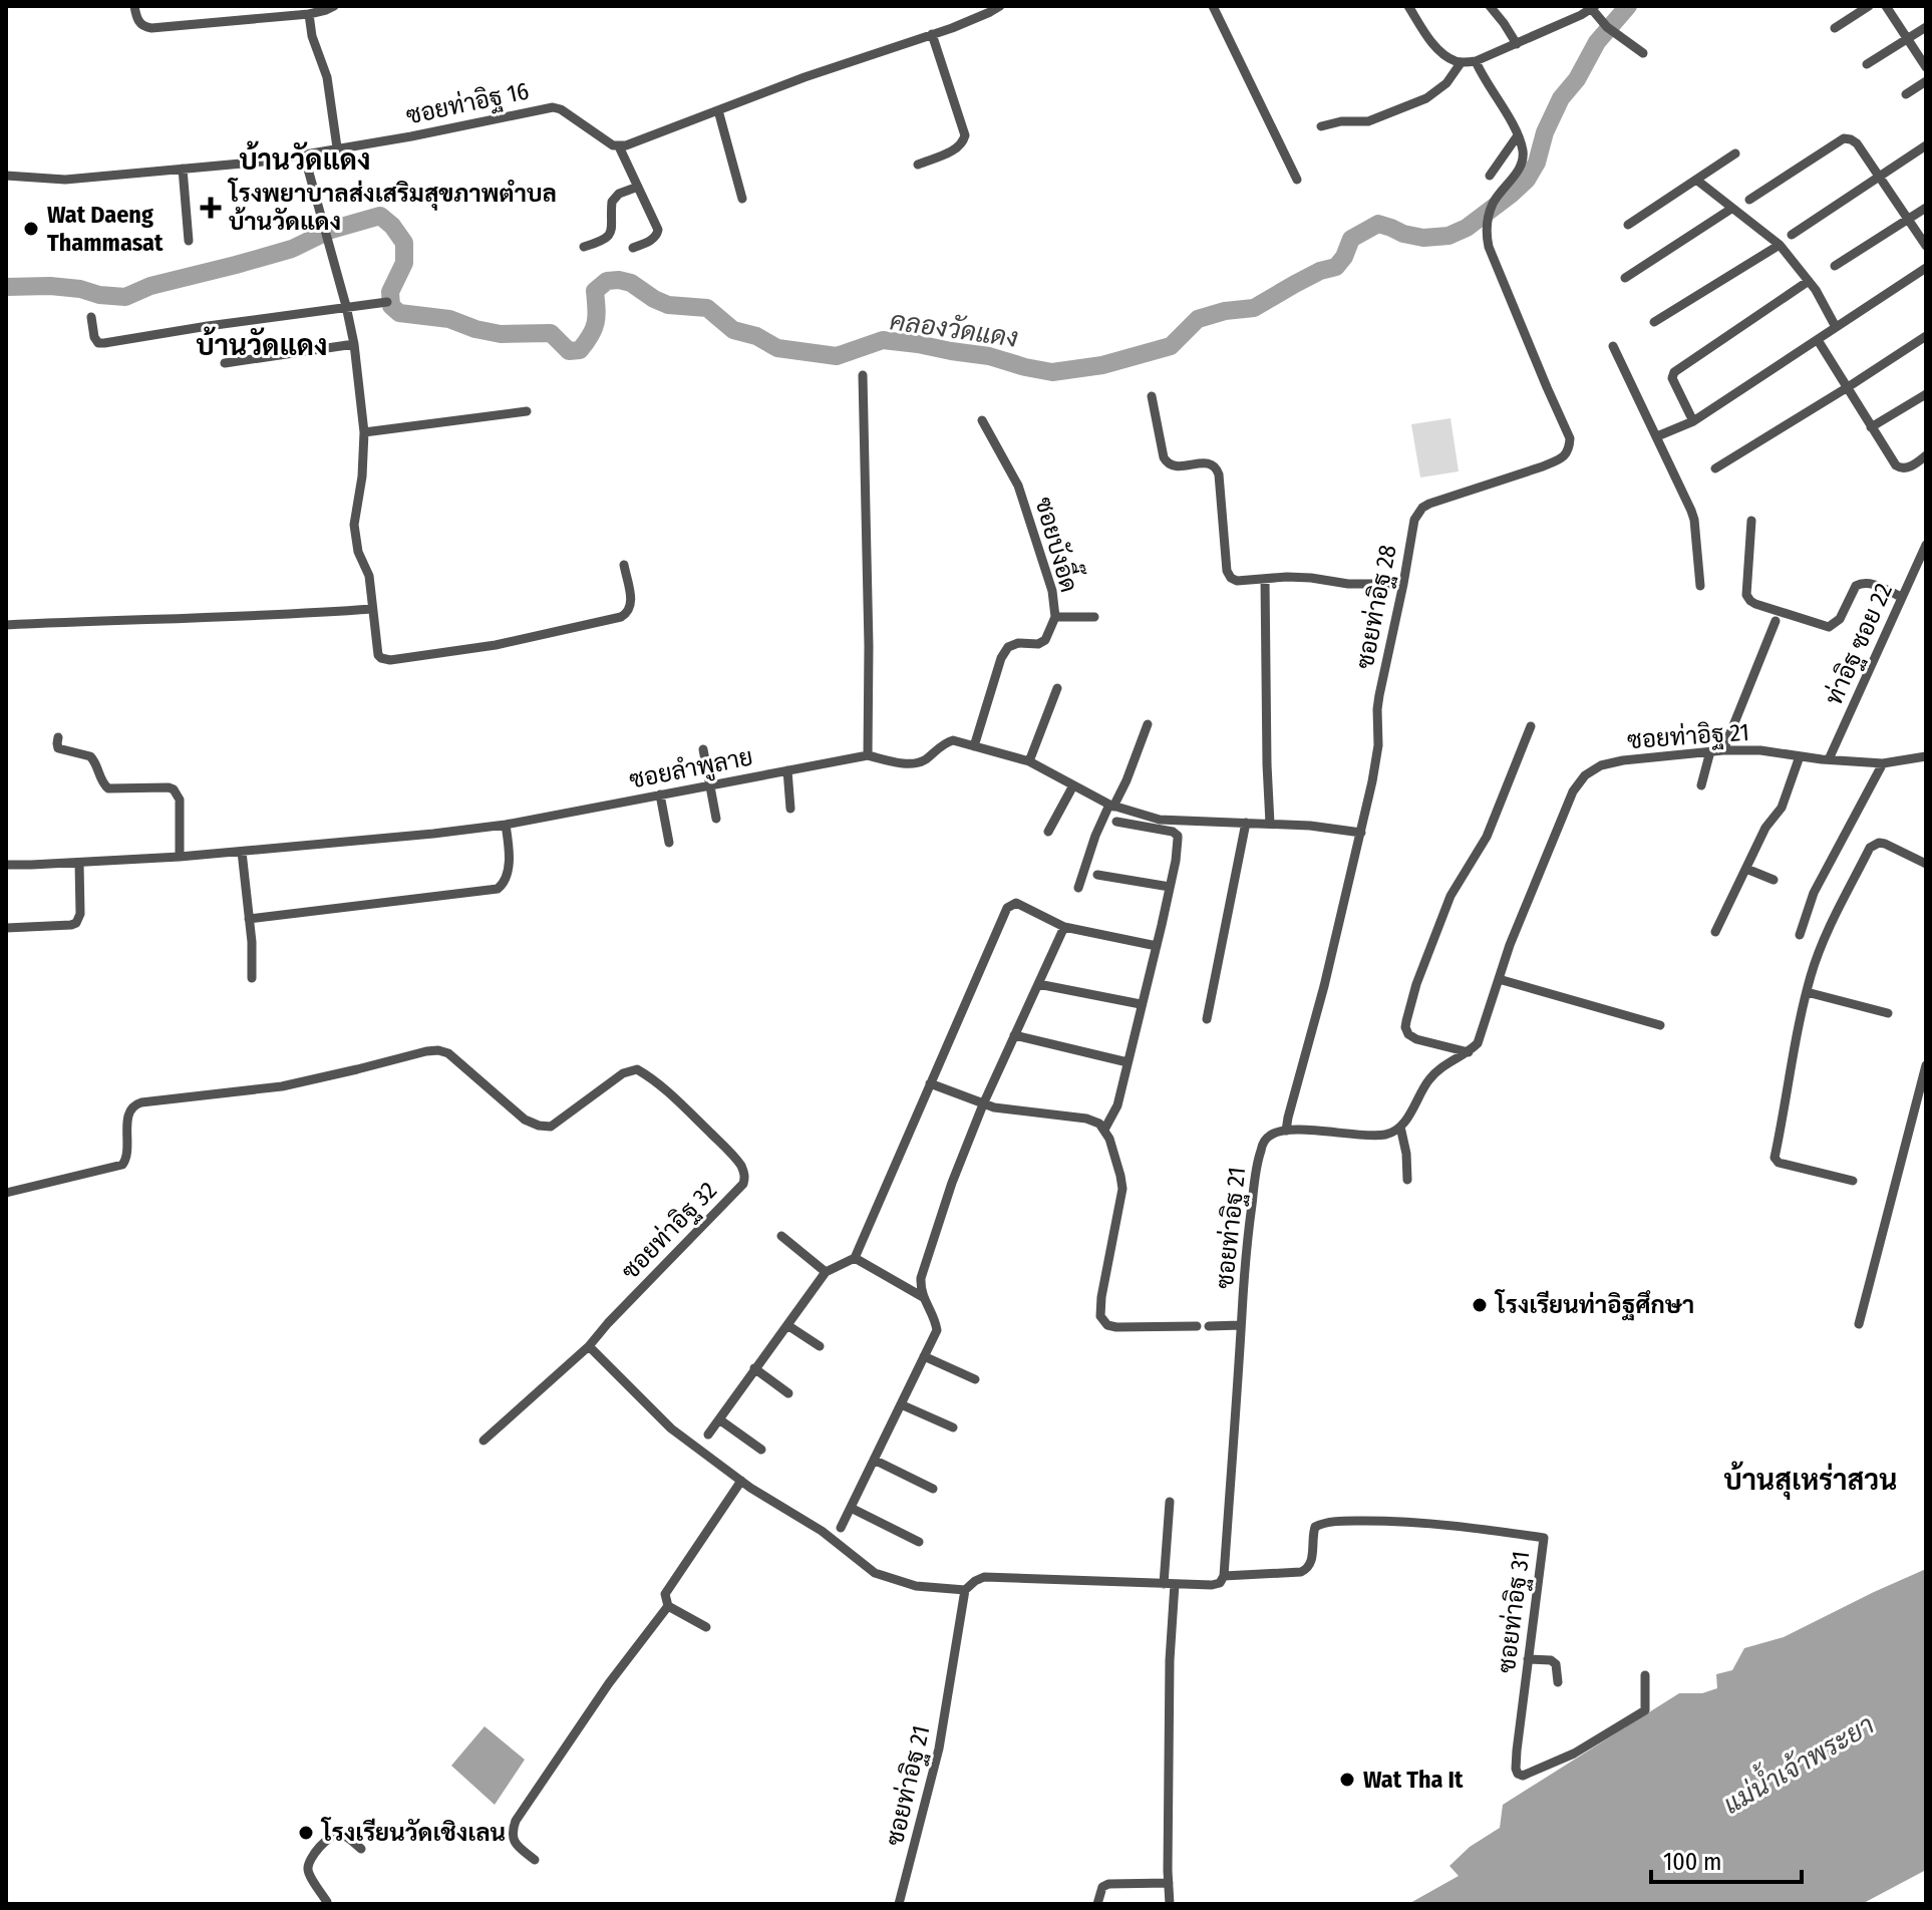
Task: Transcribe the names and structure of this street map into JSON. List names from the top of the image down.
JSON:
{
  "streets": {
    "street": [
      "ซอยท่าอิฐ 16",
      "ซอยบังอี๊ด",
      "ซอยท่าอิฐ 28",
      "ท่าอิฐ ซอย 22",
      "ซอยท่าอิฐ 21",
      "ซอยลำพูลาย",
      "ซอยท่าอิฐ 32",
      "ซอยท่าอิฐ 31"
    ]
  },
  "crossings": [
    ["ซอยบังอี๊ด", "ซอยลำพูลาย"],
    ["ซอยท่าอิฐ 28", "ซอยท่าอิฐ 21"],
    ["ซอยท่าอิฐ 28", "ซอยลำพูลาย"],
    ["ท่าอิฐ ซอย 22", "ซอยท่าอิฐ 21"],
    ["ซอยท่าอิฐ 21", "ซอยท่าอิฐ 31"]
  ],
  "districts": ["บ้านวัดแดง", "บ้านวัดแดง", "บ้านสุเหร่าสวน"],
  "water": ["คลองวัดแดง", "แม่น้ำเจ้าพระยา"],
  "places": {
    "health": ["โรงพยาบาลส่งเสริมสุขภาพตำบล บ้านวัดแดง"],
    "other": [
      "Wat Daeng Thammasat",
      "โรงเรียนท่าอิฐศึกษา",
      "Wat Tha It",
      "โรงเรียนวัดเชิงเลน"
    ]
  },
  "scale_bar": "100 m"
}
